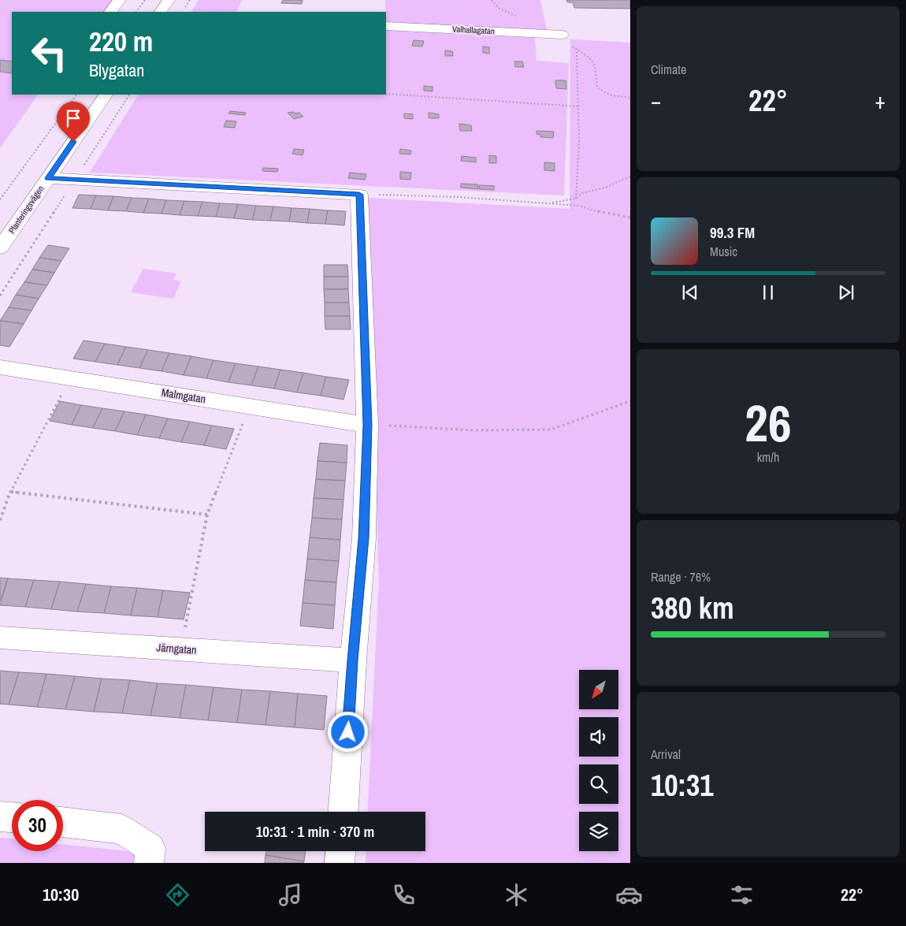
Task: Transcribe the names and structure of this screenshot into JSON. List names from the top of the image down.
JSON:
{
  "streets": {
    "street": [
      "Valhallagatan",
      "Planteringsvägen",
      "Malmgatan",
      "Järngatan"
    ]
  },
  "north": "bottom left",
  "page": {
    "tile": [
      "Climate",
      ["26", "km/h"],
      ["Range · 76%", "380 km"],
      ["Arrival", "10:31"]
    ],
    "turn": ["220 m", "Blygatan"],
    "heat": ["−", "22°", "+"],
    "song": ["99.3 FM", "Music"],
    "limit": "30",
    "trip": "10:31 · 1 min · 370 m",
    "tabs": ["10:30", "22°"]
  }
}
